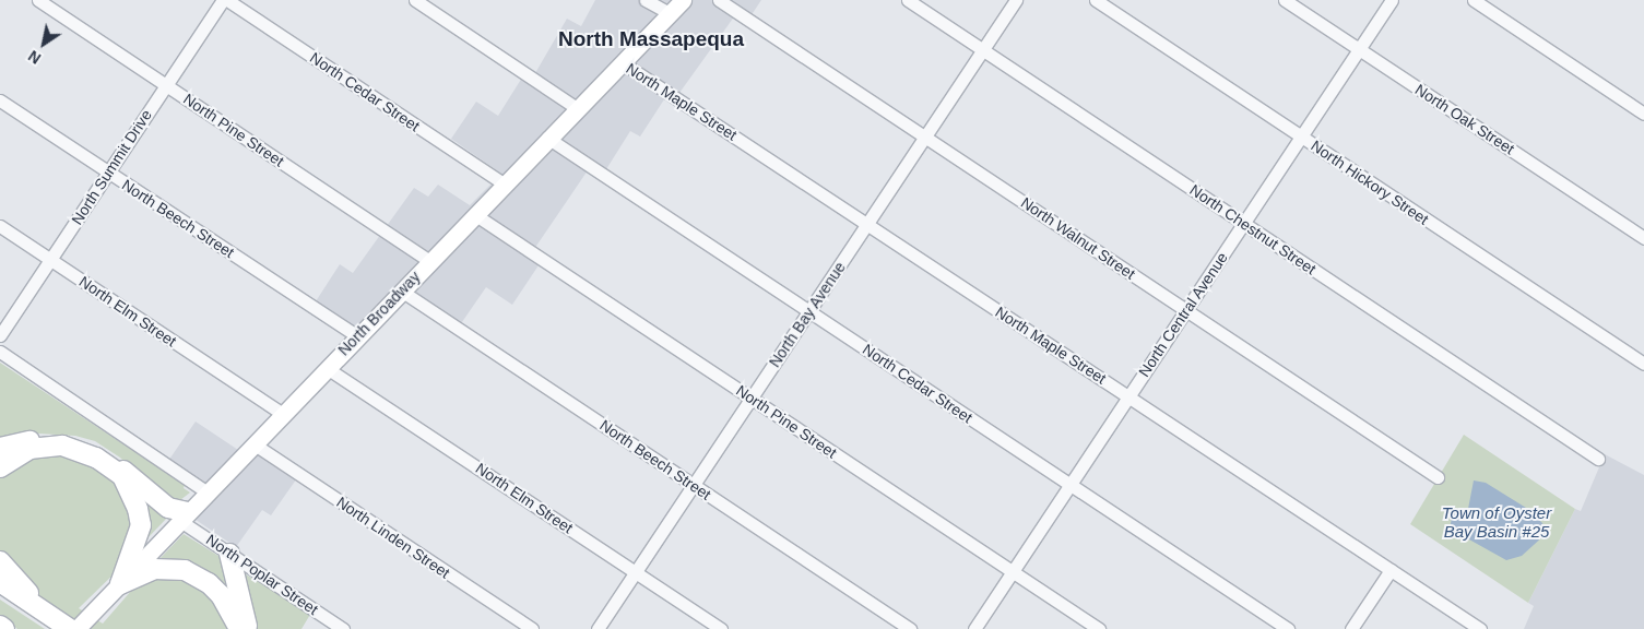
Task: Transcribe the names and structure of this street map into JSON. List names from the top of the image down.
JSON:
{
  "streets": {
    "main road": ["North Broadway"],
    "street": [
      "North Cedar Street",
      "North Maple Street",
      "North Oak Street",
      "North Pine Street",
      "North Summit Drive",
      "North Hickory Street",
      "North Beech Street",
      "North Chestnut Street",
      "North Walnut Street",
      "North Elm Street",
      "North Bay Avenue",
      "North Central Avenue",
      "North Linden Street",
      "North Poplar Street"
    ]
  },
  "crossings": [
    ["North Cedar Street", "North Broadway"],
    ["North Cedar Street", "North Bay Avenue"],
    ["North Cedar Street", "North Central Avenue"],
    ["North Maple Street", "North Broadway"],
    ["North Maple Street", "North Bay Avenue"],
    ["North Maple Street", "North Central Avenue"],
    ["North Oak Street", "North Central Avenue"],
    ["North Pine Street", "North Summit Drive"],
    ["North Pine Street", "North Broadway"],
    ["North Pine Street", "North Bay Avenue"],
    ["North Pine Street", "North Central Avenue"],
    ["North Summit Drive", "North Beech Street"],
    ["North Summit Drive", "North Elm Street"],
    ["North Hickory Street", "North Central Avenue"],
    ["North Beech Street", "North Broadway"],
    ["North Beech Street", "North Bay Avenue"],
    ["North Chestnut Street", "North Bay Avenue"],
    ["North Chestnut Street", "North Central Avenue"],
    ["North Walnut Street", "North Bay Avenue"],
    ["North Walnut Street", "North Central Avenue"],
    ["North Elm Street", "North Broadway"],
    ["North Elm Street", "North Bay Avenue"],
    ["North Broadway", "North Linden Street"],
    ["North Broadway", "North Poplar Street"]
  ],
  "districts": ["North Massapequa"],
  "water": ["Town of Oyster Bay Basin #25"],
  "north": "bottom left"
}
